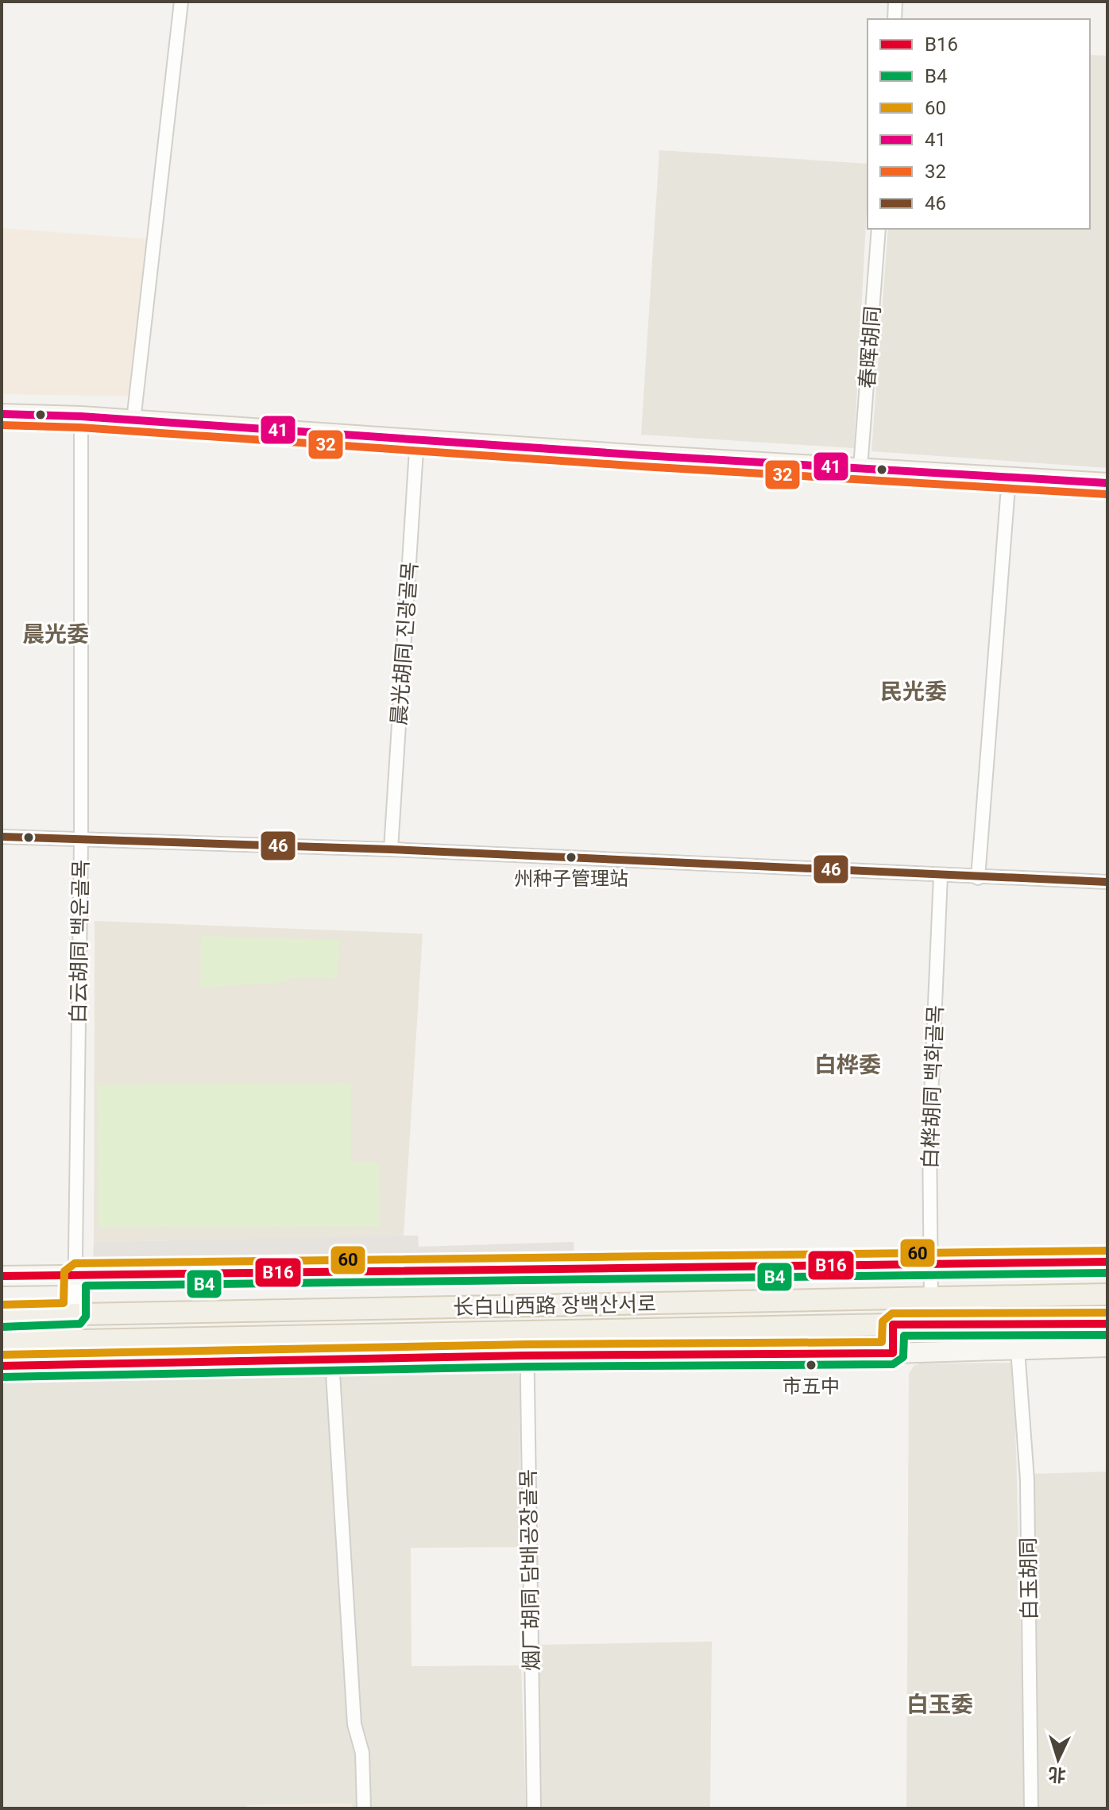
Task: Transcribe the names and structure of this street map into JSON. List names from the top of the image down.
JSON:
{
  "streets": {
    "main road": ["长白山西路 장백산서로"],
    "street": [
      "春晖胡同",
      "晨光胡同 진광골목",
      "白云胡同 백운골목",
      "白桦胡同 백화골목",
      "烟厂胡同 담배공장골목",
      "白玉胡同"
    ]
  },
  "crossings": [
    ["白云胡同 백운골목", "长白山西路 장백산서로"],
    ["白桦胡同 백화골목", "长白山西路 장백산서로"],
    ["长白山西路 장백산서로", "烟厂胡同 담배공장골목"]
  ],
  "districts": [
    "晨光委",
    "民光委",
    "白桦委",
    "白玉委"
  ],
  "places": ["州种子管理站", "市五中"],
  "lines": [
    "transit line 41",
    "transit line 32",
    "transit line 46",
    "transit line 60",
    "transit line B16",
    "transit line B4"
  ],
  "legend": [
    "B16",
    "B4",
    "60",
    "41",
    "32",
    "46"
  ],
  "north": "bottom"
}
